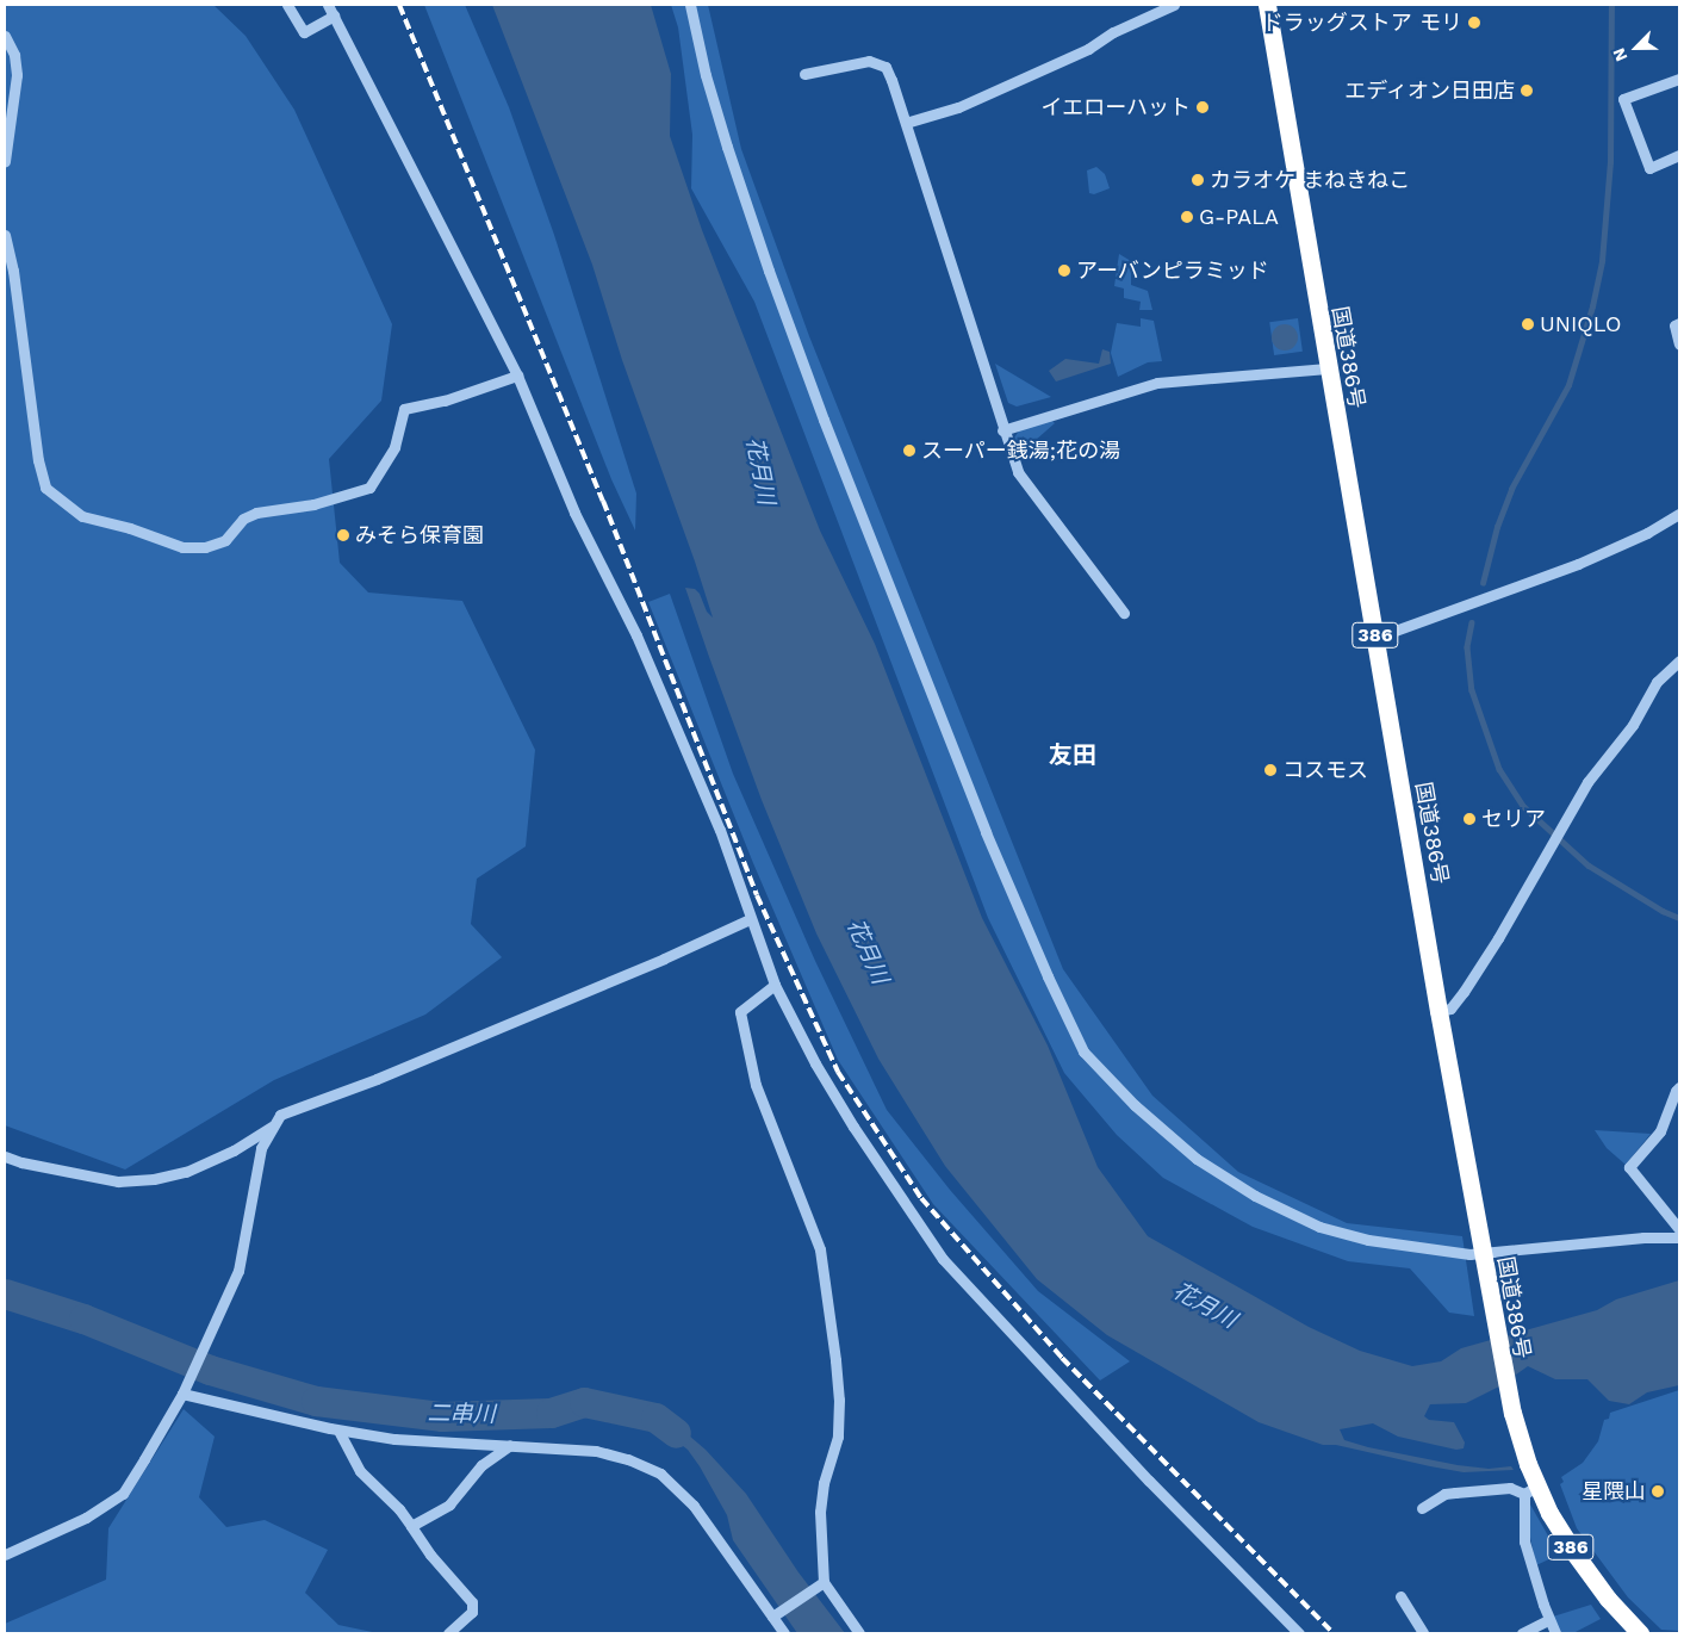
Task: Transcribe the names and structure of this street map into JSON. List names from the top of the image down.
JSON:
{
  "streets": {
    "highway": ["国道386号", "386"]
  },
  "districts": ["友田"],
  "water": ["花月川", "二串川"],
  "places": [
    "ドラッグストア モリ",
    "エディオン日田店",
    "イエローハット",
    "カラオケ まねきねこ",
    "G-PALA",
    "アーバンピラミッド",
    "UNIQLO",
    "スーパー銭湯;花の湯",
    "みそら保育園",
    "コスモス",
    "セリア",
    "星隈山"
  ],
  "north": "bottom left"
}
